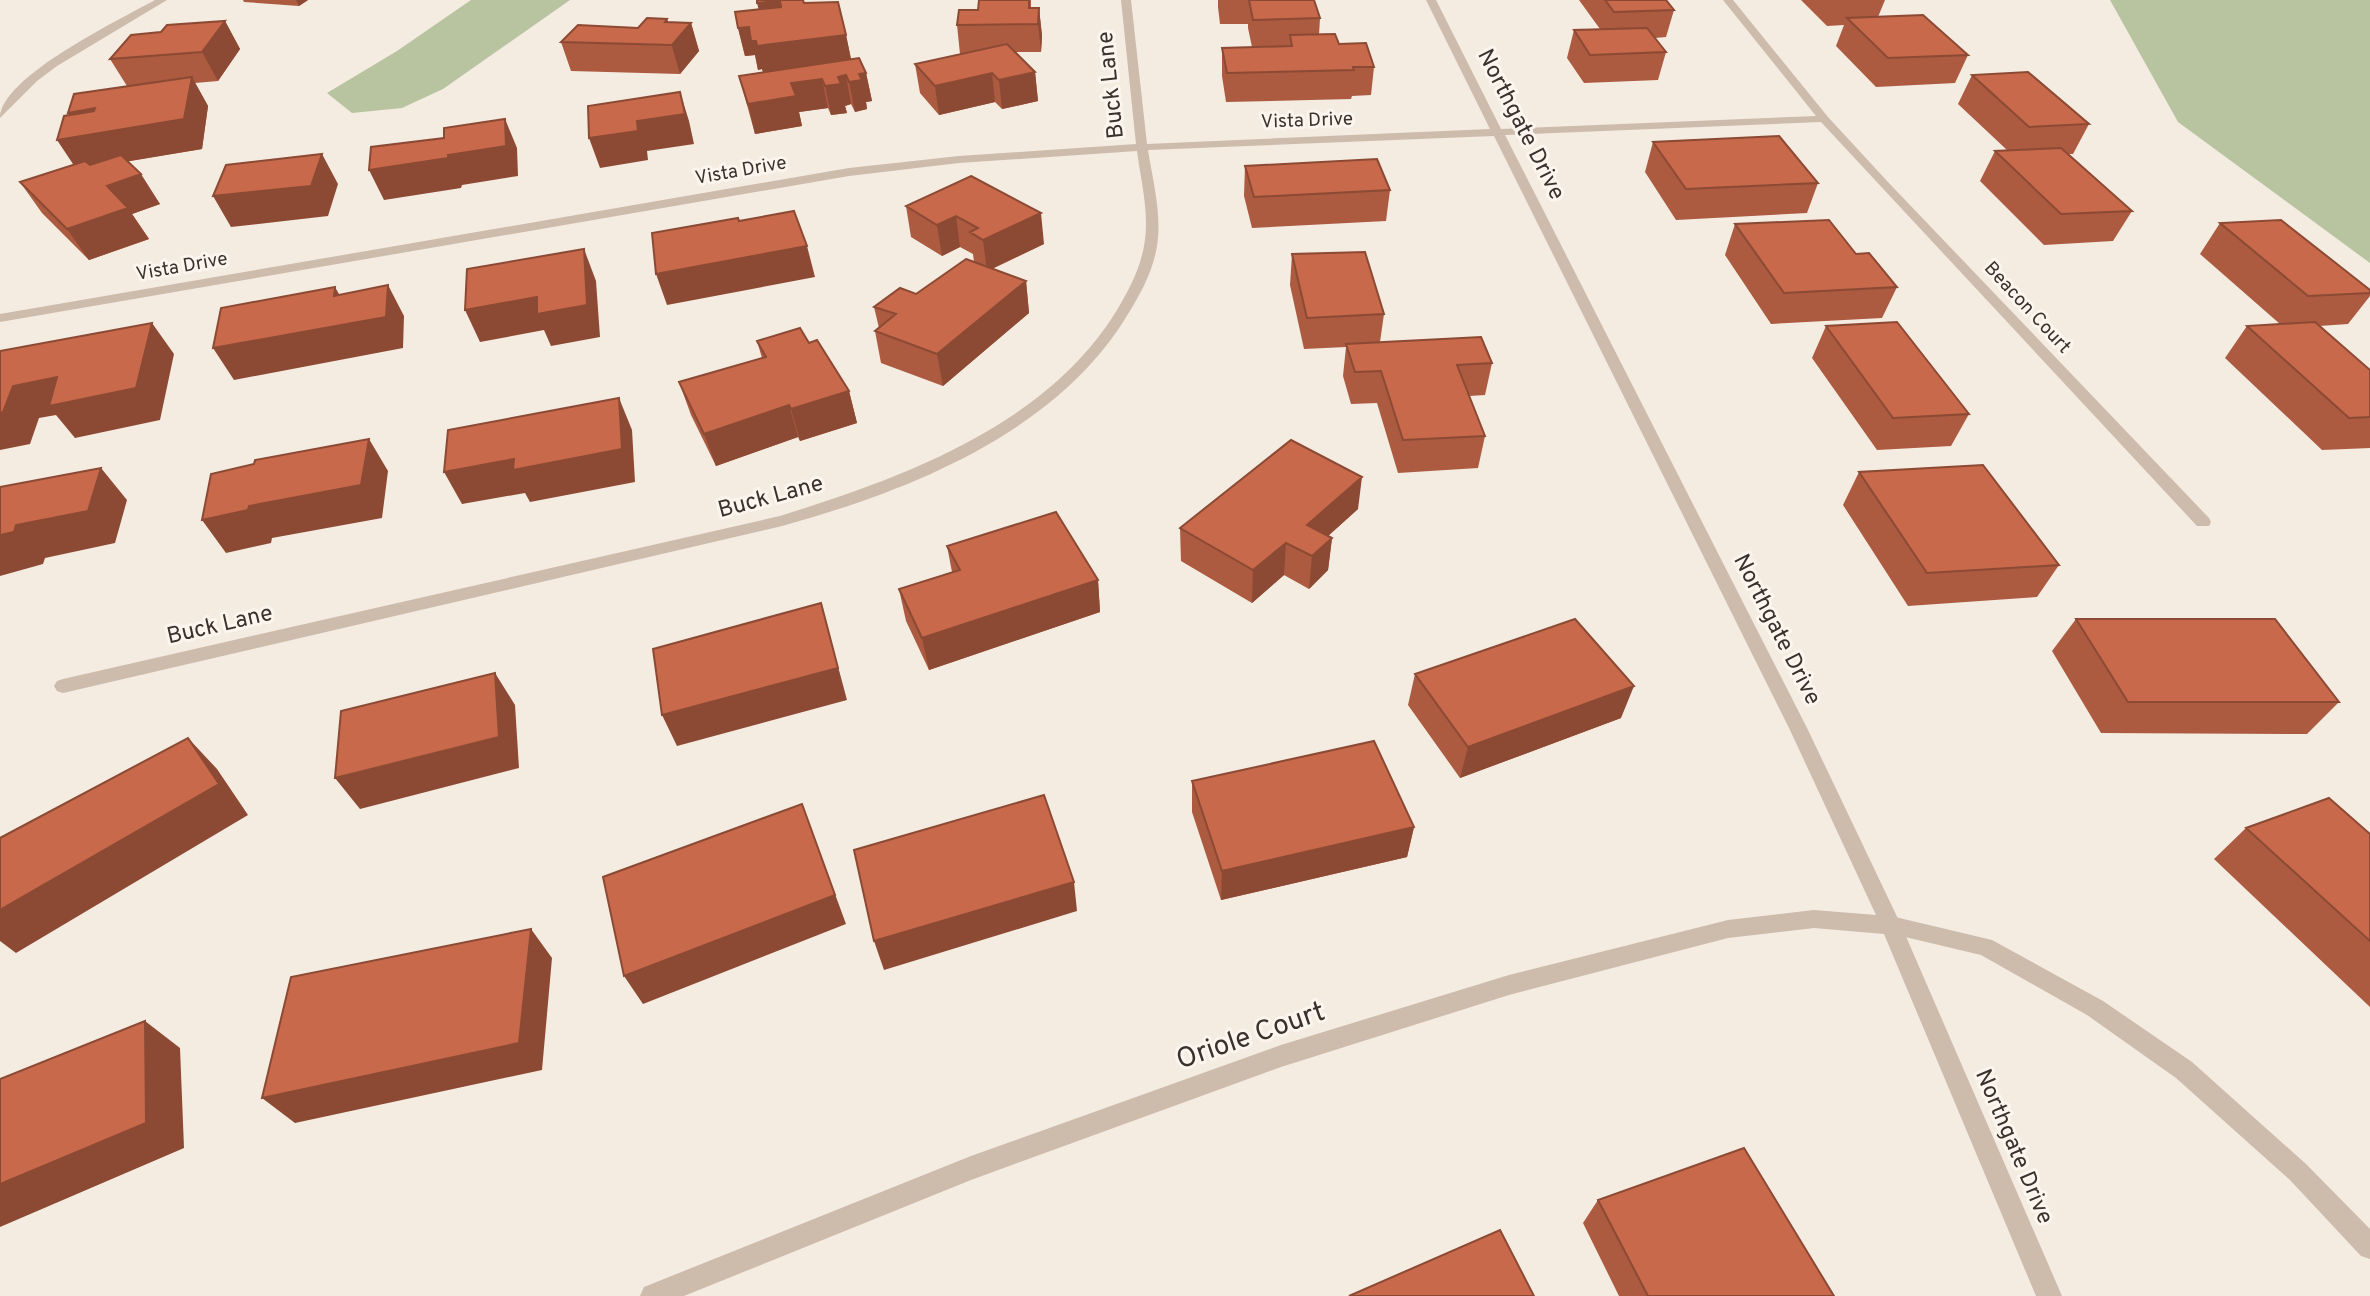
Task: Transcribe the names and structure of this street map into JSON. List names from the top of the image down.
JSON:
{
  "streets": {
    "street": [
      "Buck Lane",
      "Vista Drive",
      "Northgate Drive",
      "Beacon Court",
      "Oriole Court"
    ]
  },
  "crossings": [
    ["Buck Lane", "Vista Drive"],
    ["Vista Drive", "Northgate Drive"],
    ["Northgate Drive", "Oriole Court"]
  ]
}
